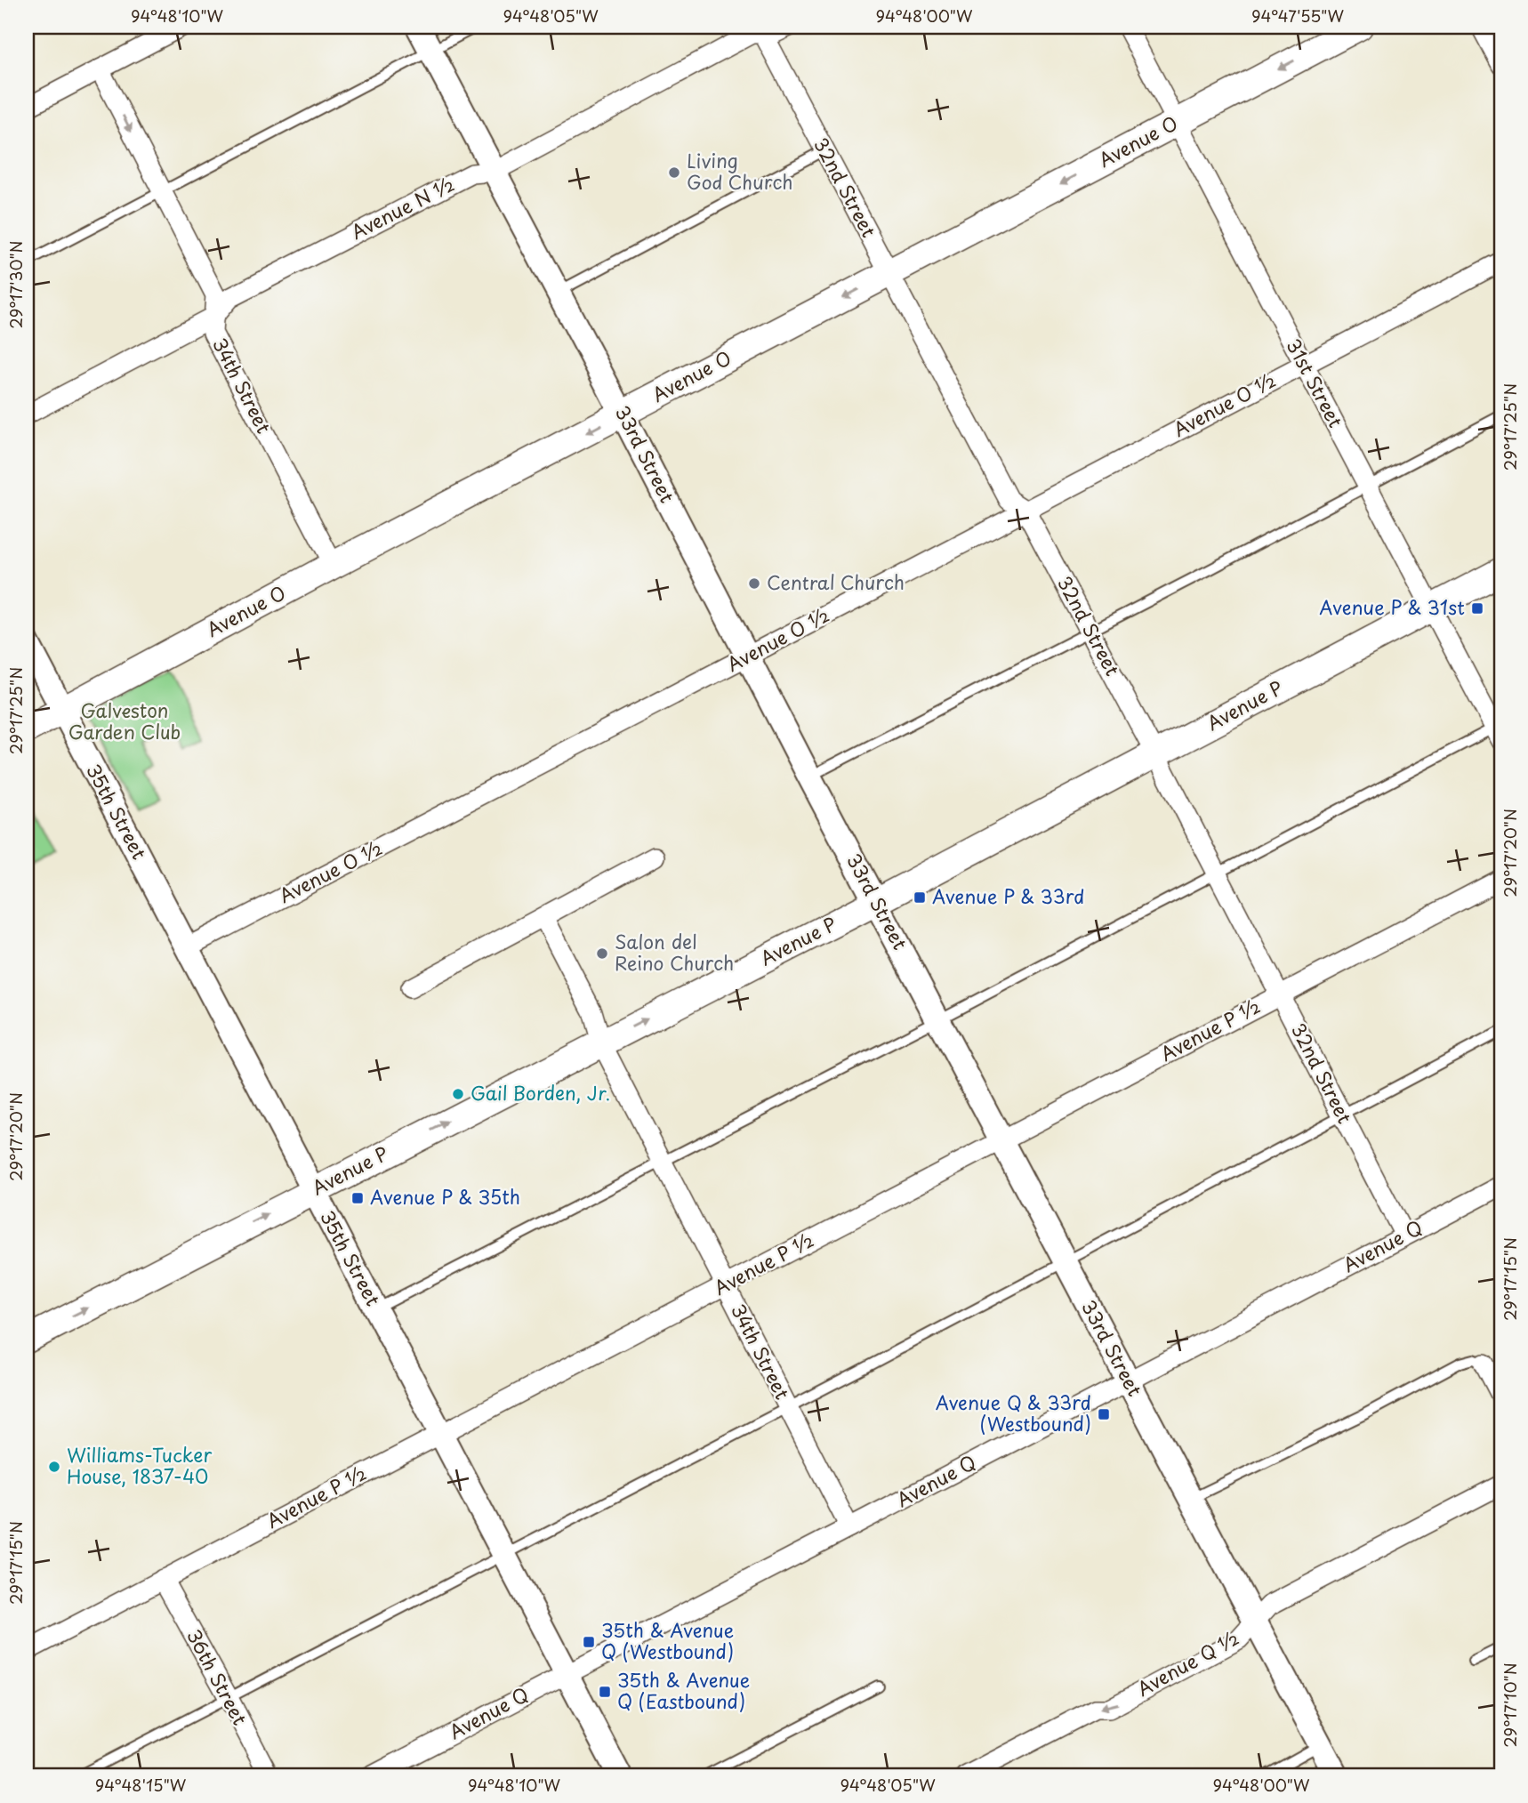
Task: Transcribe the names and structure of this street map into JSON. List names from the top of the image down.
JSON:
{
  "streets": {
    "main road": ["Avenue O", "Avenue P"],
    "street": [
      "32nd Street",
      "Avenue N ½",
      "31st Street",
      "34th Street",
      "Avenue O ½",
      "33rd Street",
      "35th Street",
      "Avenue P ½",
      "Avenue Q",
      "Avenue Q ½",
      "36th Street"
    ]
  },
  "crossings": [
    ["Avenue O", "32nd Street"],
    ["Avenue O", "31st Street"],
    ["Avenue O", "34th Street"],
    ["Avenue O", "33rd Street"],
    ["Avenue O", "35th Street"],
    ["32nd Street", "Avenue N ½"],
    ["32nd Street", "Avenue O ½"],
    ["32nd Street", "Avenue P"],
    ["32nd Street", "Avenue P ½"],
    ["32nd Street", "Avenue Q"],
    ["Avenue N ½", "34th Street"],
    ["Avenue N ½", "33rd Street"],
    ["31st Street", "Avenue O ½"],
    ["31st Street", "Avenue P"],
    ["34th Street", "Avenue P"],
    ["34th Street", "Avenue P ½"],
    ["34th Street", "Avenue Q"],
    ["Avenue O ½", "33rd Street"],
    ["Avenue O ½", "35th Street"],
    ["33rd Street", "Avenue P"],
    ["33rd Street", "Avenue P ½"],
    ["33rd Street", "Avenue Q"],
    ["33rd Street", "Avenue Q ½"],
    ["Avenue P", "35th Street"],
    ["35th Street", "Avenue P ½"],
    ["35th Street", "Avenue Q"],
    ["Avenue P ½", "36th Street"]
  ],
  "one_way": ["Avenue O", "Avenue P", "Avenue Q ½"],
  "parks": ["Galveston Garden Club"],
  "places": {
    "other": [
      "Living God Church",
      "Central Church",
      "Salon del Reino Church",
      "Gail Borden, Jr.",
      "Williams-Tucker House, 1837-40"
    ],
    "transit": [
      "Avenue P & 31st",
      "Avenue P & 33rd",
      "Avenue P & 35th",
      "Avenue Q & 33rd (Westbound)",
      "35th & Avenue Q (Westbound)",
      "35th & Avenue Q (Eastbound)"
    ]
  },
  "coordinates": [
    "94°48'10\"W",
    "94°48'05\"W",
    "94°48'00\"W",
    "94°47'55\"W",
    "29°17'30\"N",
    "29°17'25\"N",
    "29°17'20\"N",
    "29°17'15\"N",
    "29°17'10\"N",
    "94°48'15\"W"
  ]
}
